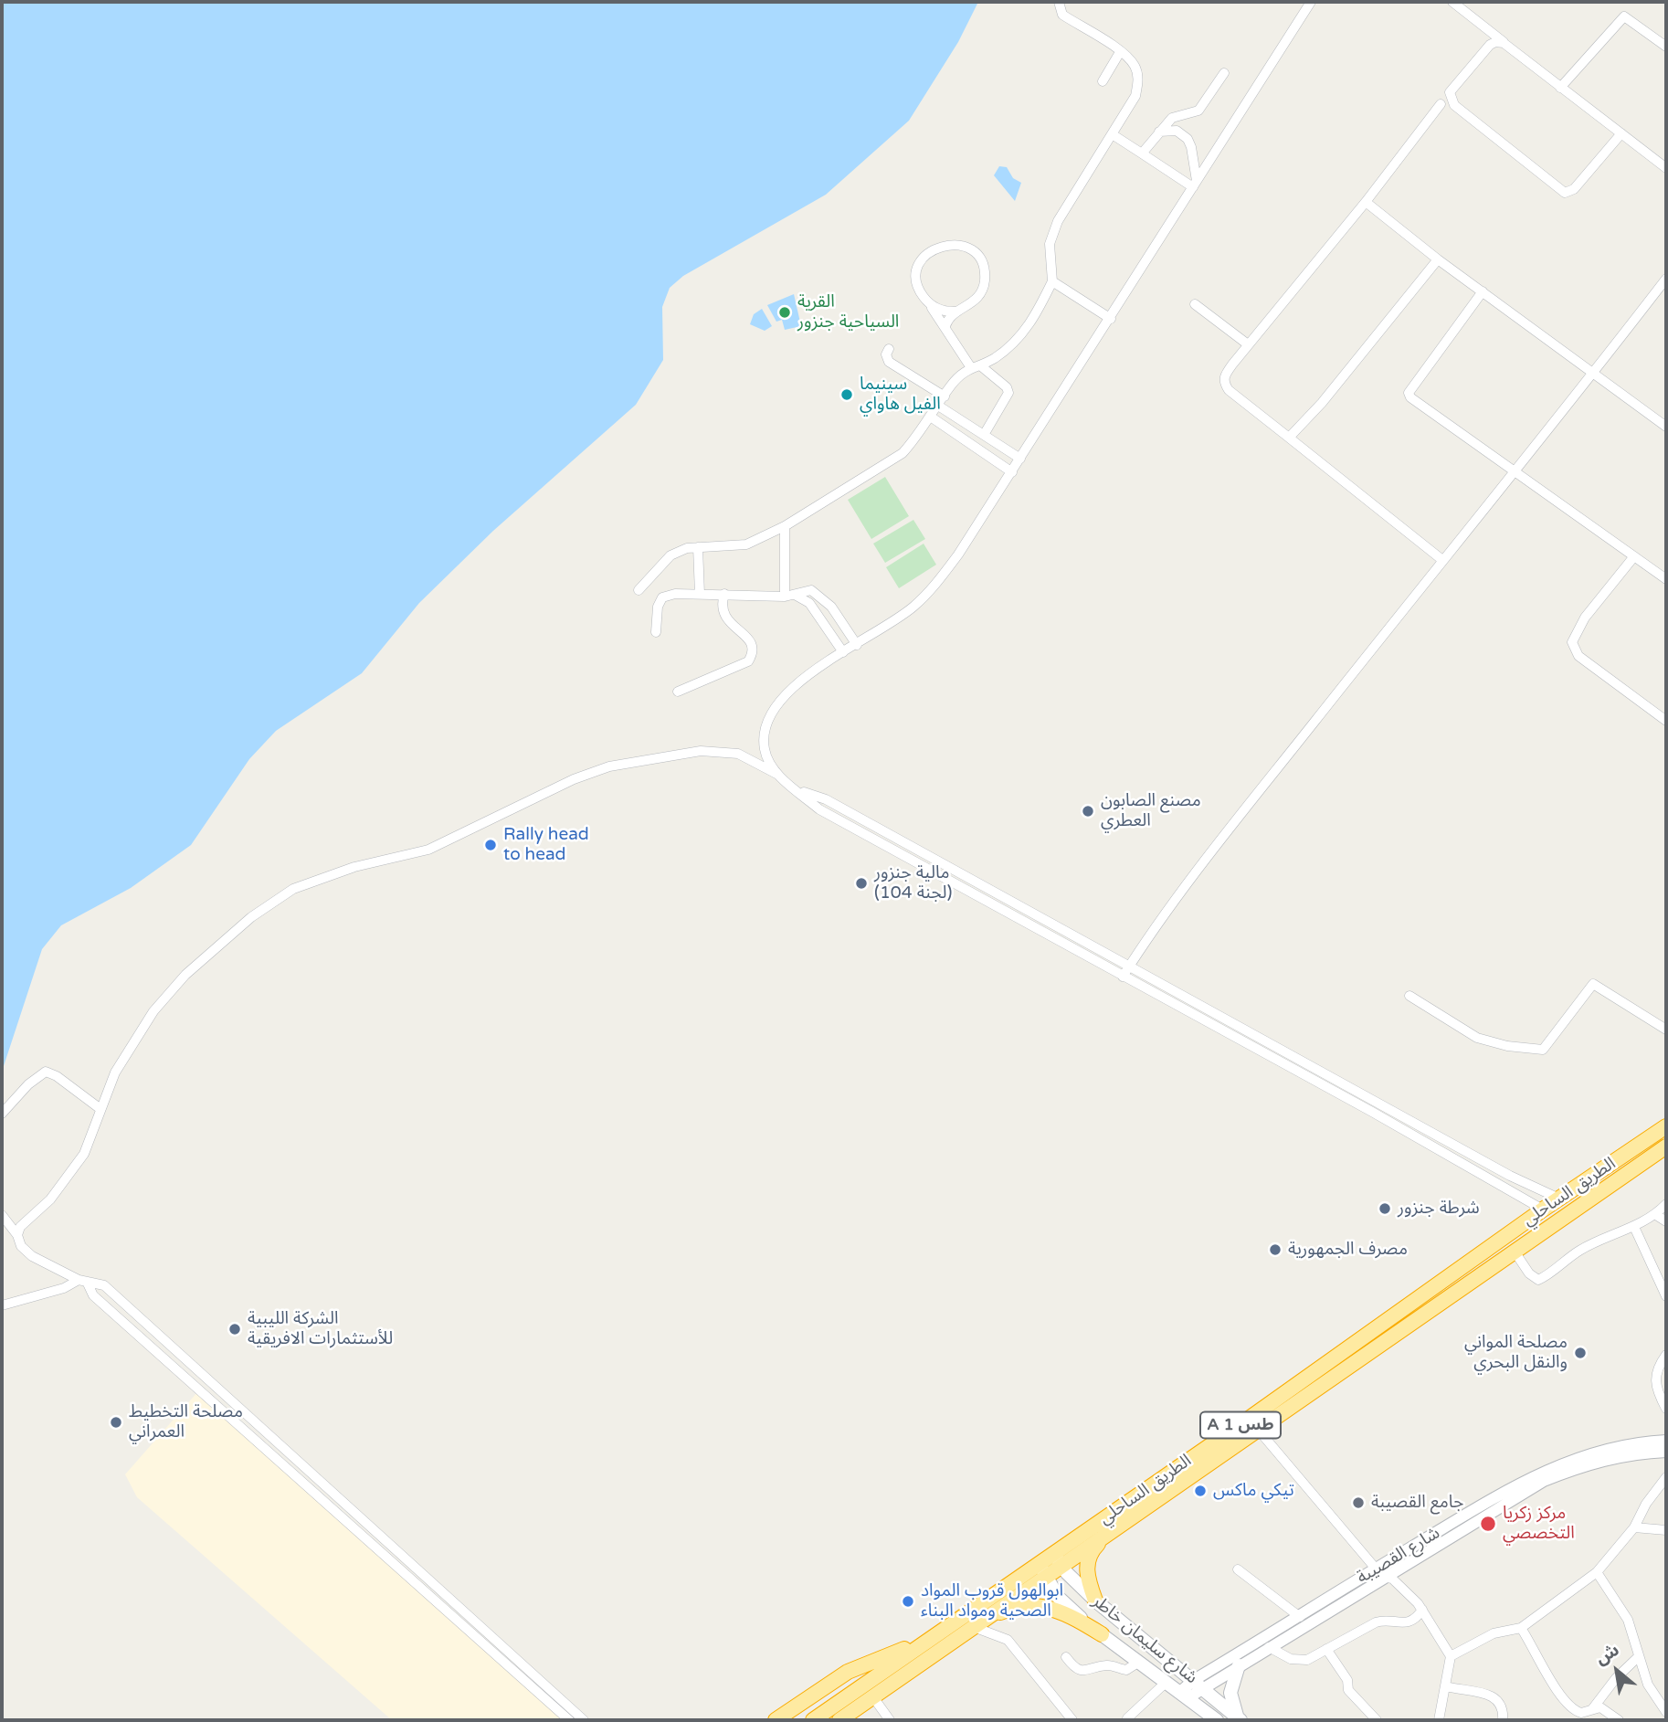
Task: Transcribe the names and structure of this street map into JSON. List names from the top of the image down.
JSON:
{
  "streets": {
    "highway": ["الطريق الساحلي", "A 1 طس"],
    "main road": ["شارع سليمان خاطر"],
    "street": ["شارع القصيبة"]
  },
  "crossings": [
    ["الطريق الساحلي", "شارع سليمان خاطر"],
    ["شارع القصيبة", "شارع سليمان خاطر"]
  ],
  "places": [
    "القرية السياحية جنزور",
    "سينيما الفيل هاواي",
    "مصنع الصابون العطري",
    "Rally head to head",
    "مالية جنزور (لجنة 104)",
    "شرطة جنزور",
    "مصرف الجمهورية",
    "الشركة الليبية للأستثمارات الافريقية",
    "مصلحة المواني والنقل البحري",
    "مصلحة التخطيط العمراني",
    "تيكي ماكس",
    "جامع القصيبة",
    "مركز زكريا التخصصي",
    "ابوالهول قروب المواد الصحية ومواد البناء"
  ],
  "north": "top left"
}
